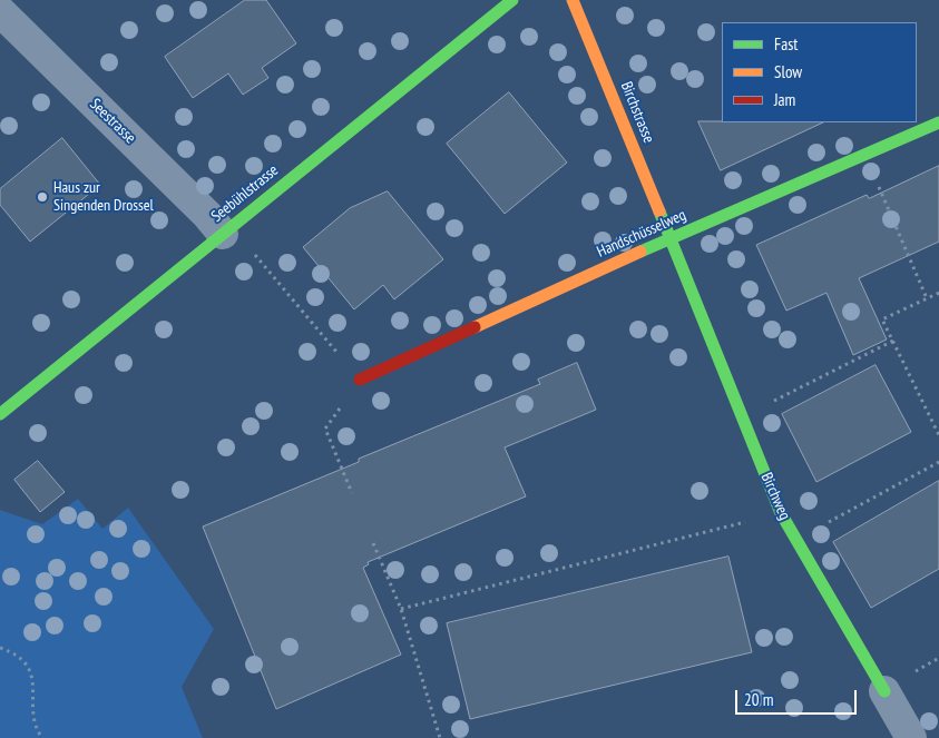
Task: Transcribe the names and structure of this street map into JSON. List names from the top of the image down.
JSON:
{
  "streets": {
    "street": [
      "Birchstrasse",
      "Seestrasse",
      "Seebühlstrasse",
      "Handschüsselweg",
      "Birchweg"
    ]
  },
  "crossings": [
    ["Birchstrasse", "Handschüsselweg"],
    ["Birchstrasse", "Birchweg"],
    ["Seestrasse", "Seebühlstrasse"],
    ["Handschüsselweg", "Birchweg"]
  ],
  "places": ["Haus zur Singenden Drossel"],
  "legend": ["Fast", "Slow", "Jam"],
  "scale_bar": "20 m"
}
